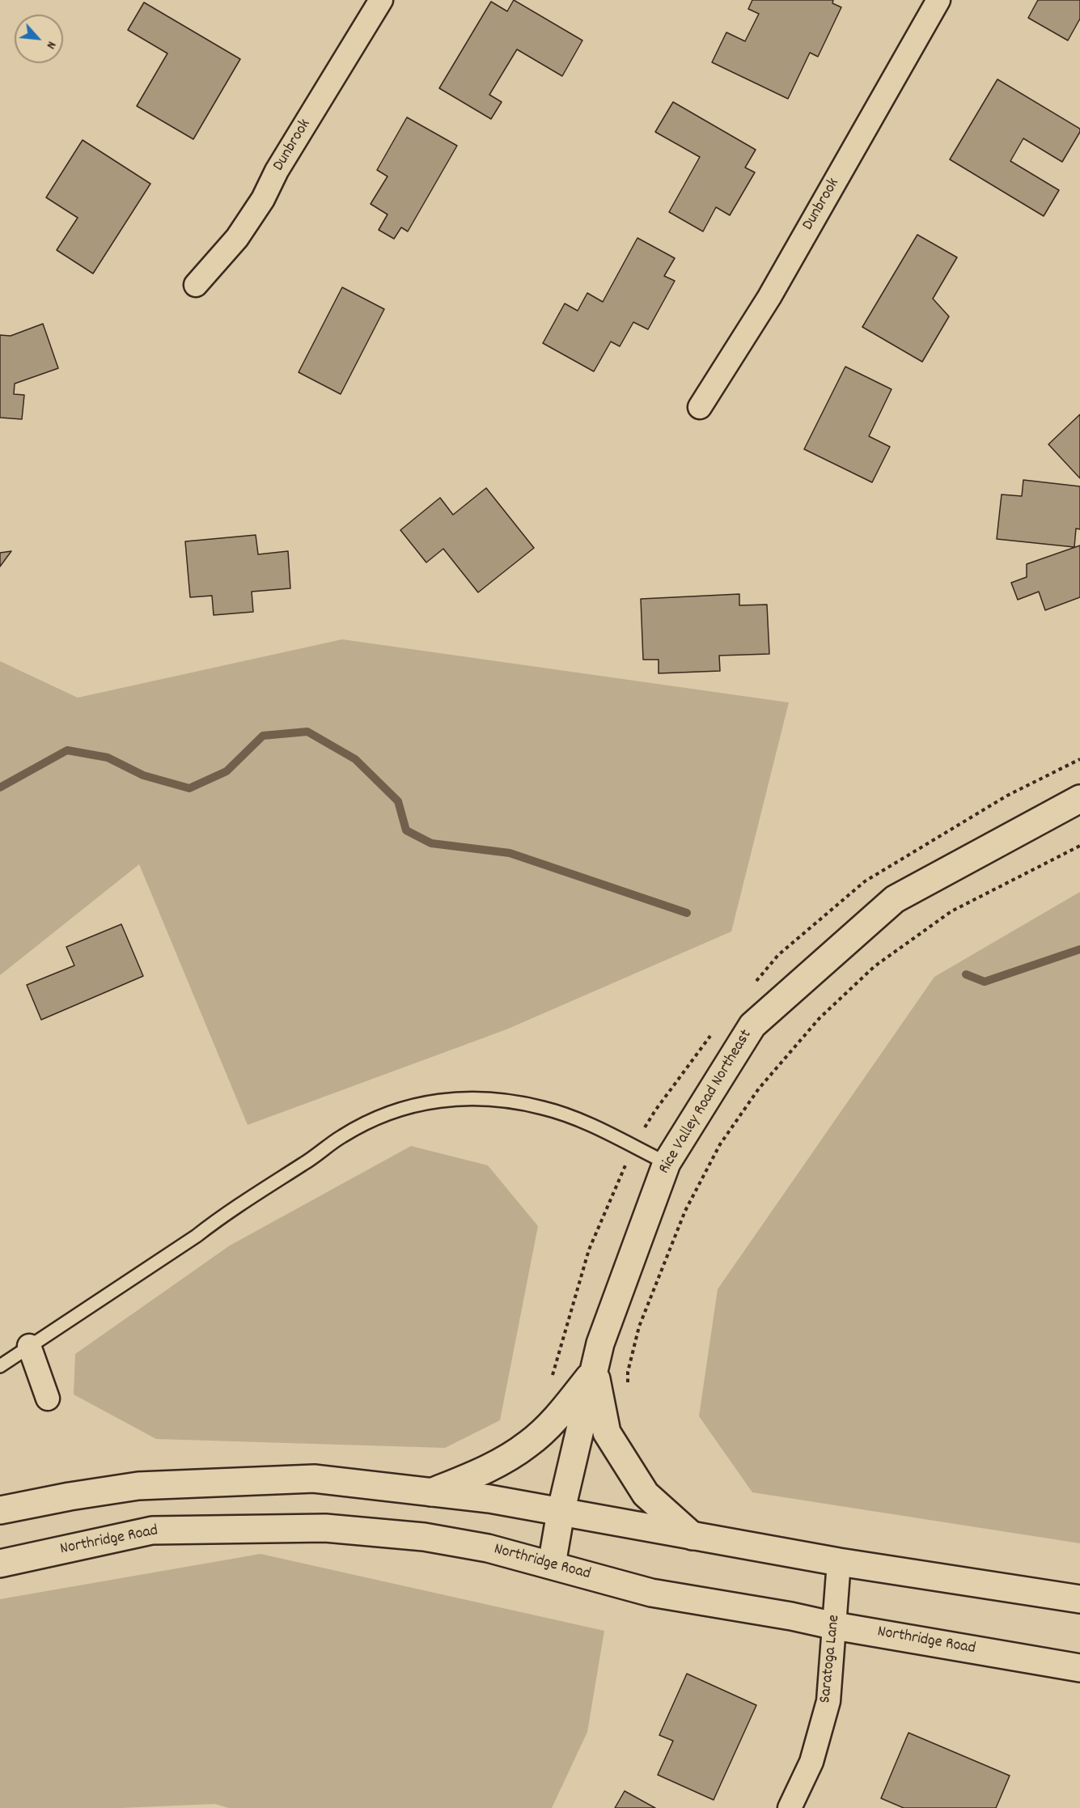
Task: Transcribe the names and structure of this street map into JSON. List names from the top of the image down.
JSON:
{
  "streets": {
    "main road": ["Rice Valley Road Northeast", "Northridge Road"],
    "street": ["Dunbrook", "Saratoga Lane"]
  },
  "crossings": [
    ["Rice Valley Road Northeast", "Northridge Road"],
    ["Northridge Road", "Saratoga Lane"]
  ],
  "north": "bottom right"
}
